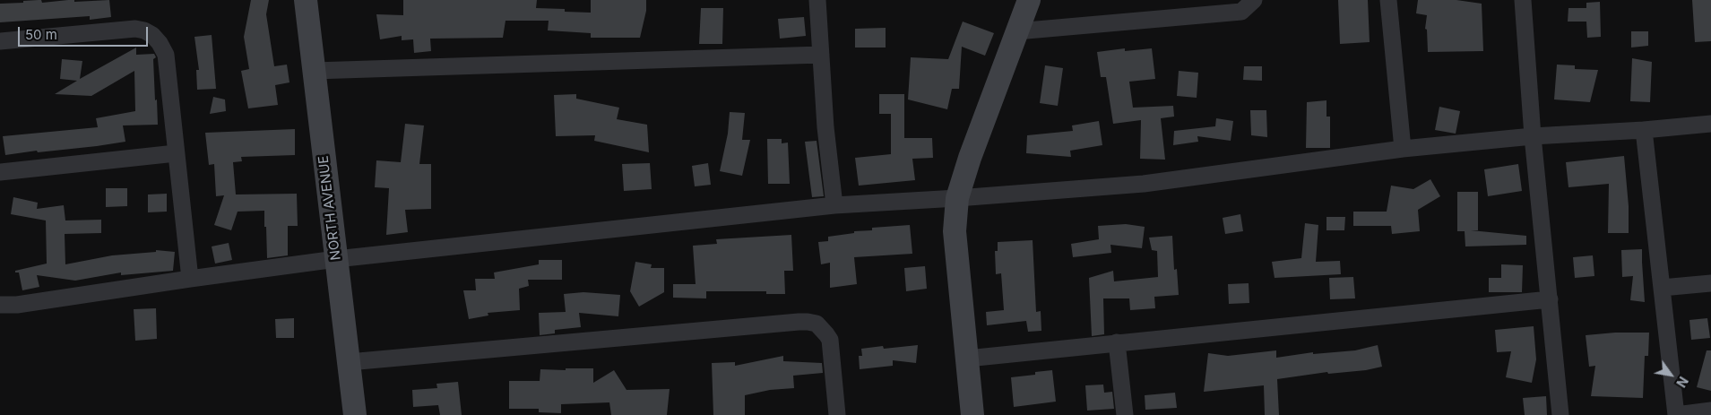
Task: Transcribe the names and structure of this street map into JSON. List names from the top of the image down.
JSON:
{
  "streets": {
    "street": ["NORTH AVENUE"]
  },
  "scale_bar": "50 m",
  "north": "bottom right"
}
